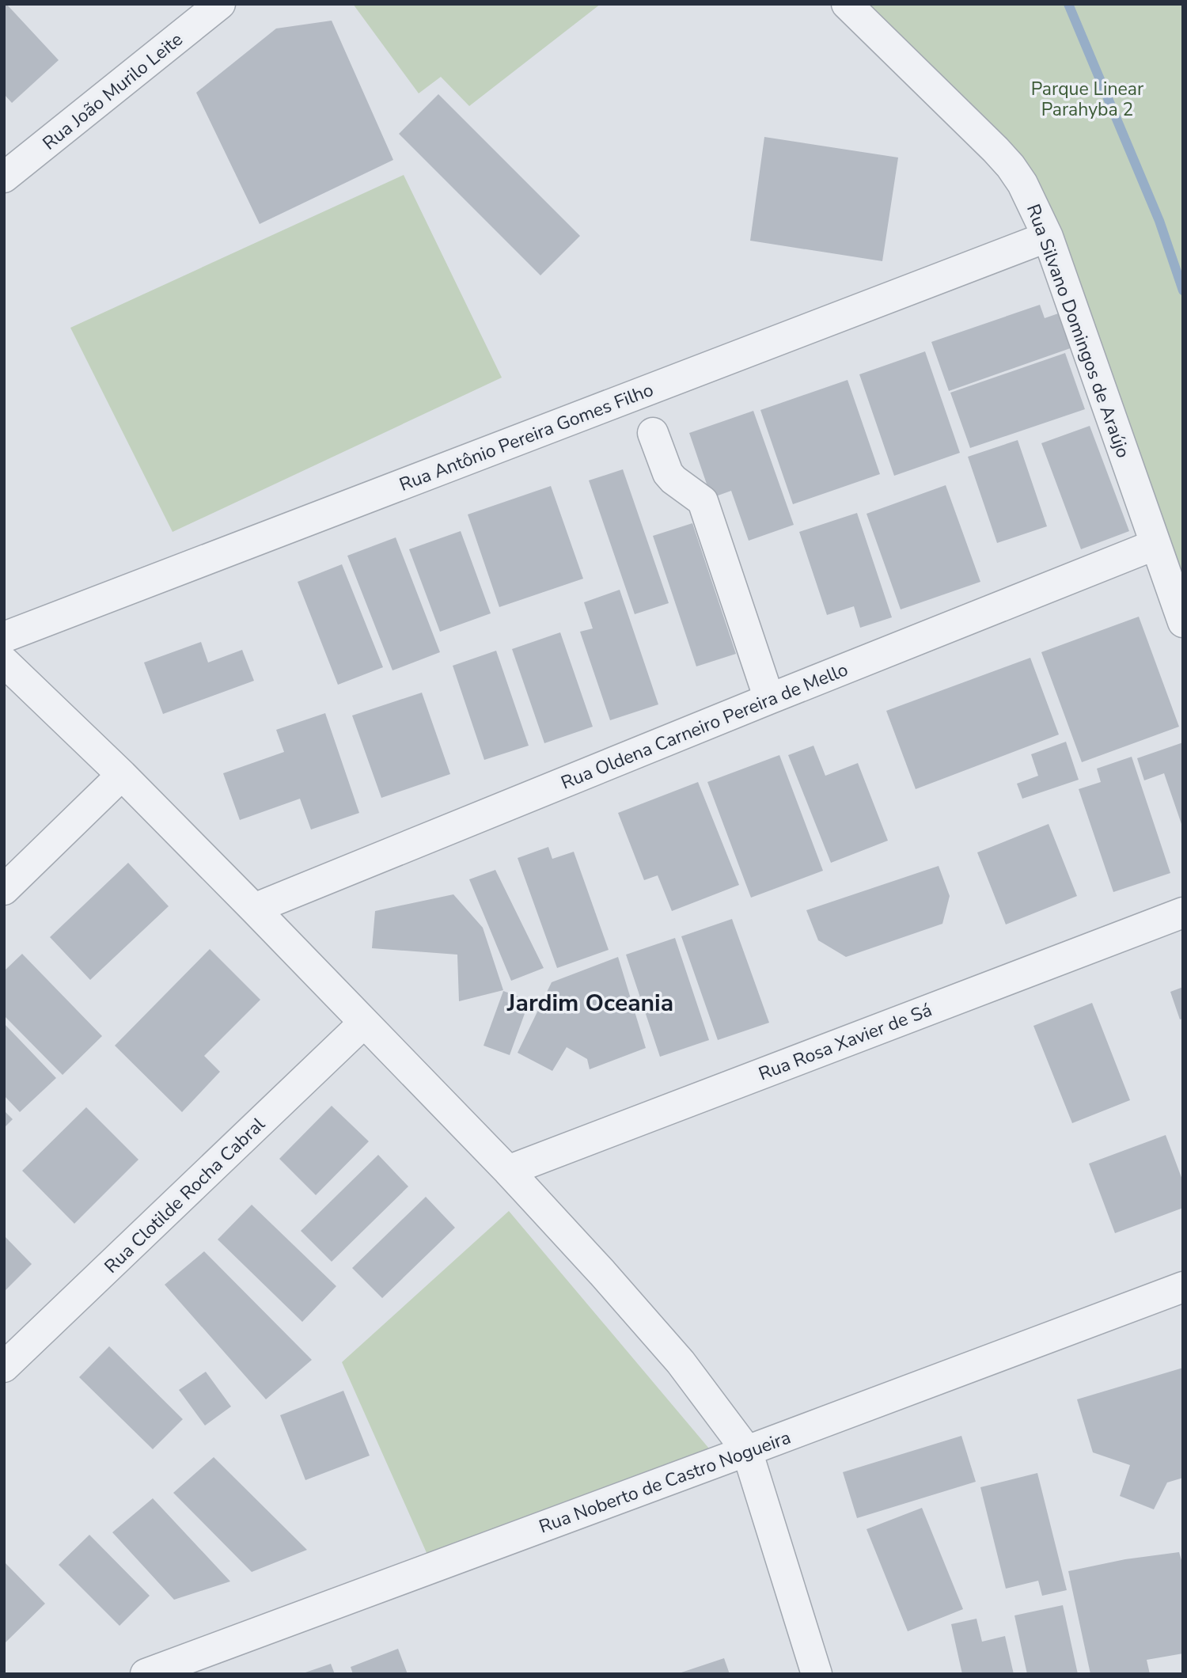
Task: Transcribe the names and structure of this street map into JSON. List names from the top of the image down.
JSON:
{
  "streets": {
    "street": [
      "Rua João Murilo Leite",
      "Rua Silvano Domingos de Araújo",
      "Rua Antônio Pereira Gomes Filho",
      "Rua Oldena Carneiro Pereira de Mello",
      "Rua Rosa Xavier de Sá",
      "Rua Clotilde Rocha Cabral",
      "Rua Noberto de Castro Nogueira"
    ]
  },
  "crossings": [
    ["Rua Silvano Domingos de Araújo", "Rua Antônio Pereira Gomes Filho"],
    ["Rua Silvano Domingos de Araújo", "Rua Oldena Carneiro Pereira de Mello"]
  ],
  "districts": ["Jardim Oceania"],
  "parks": ["Parque Linear Parahyba 2"]
}
